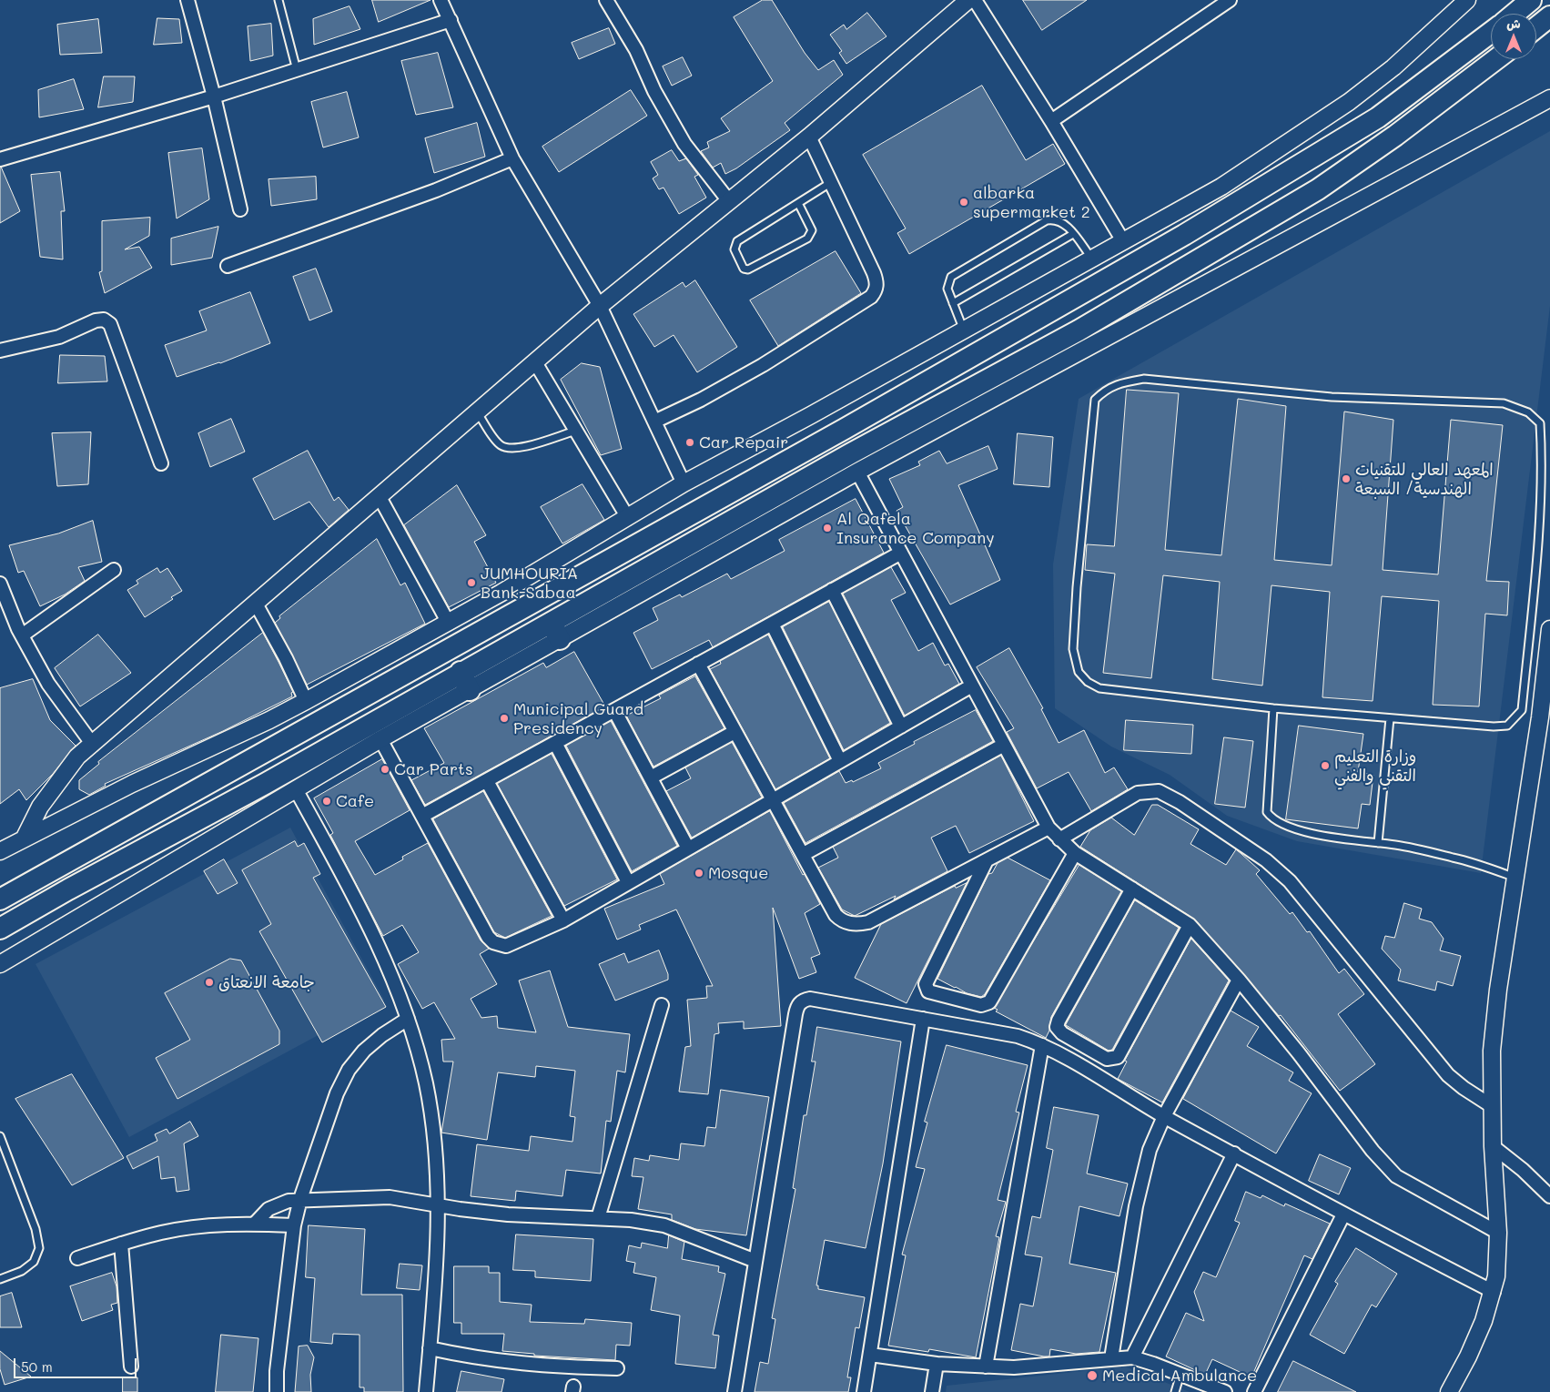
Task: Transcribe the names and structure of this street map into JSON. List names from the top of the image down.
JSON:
{
  "places": [
    "albarka supermarket 2",
    "Car Repair",
    "المعهد العالي للتقنيات الهندسية/ السبعة",
    "Al Qafela Insurance Company",
    "JUMHOURIA Bank-Sabaa",
    "Municipal Guard Presidency",
    "وزارة التعليم التقني والفني",
    "Car Parts",
    "Cafe",
    "Mosque",
    "جامعة الانعتاق",
    "Medical Ambulance"
  ],
  "scale_bar": "50 m",
  "north": "top"
}
